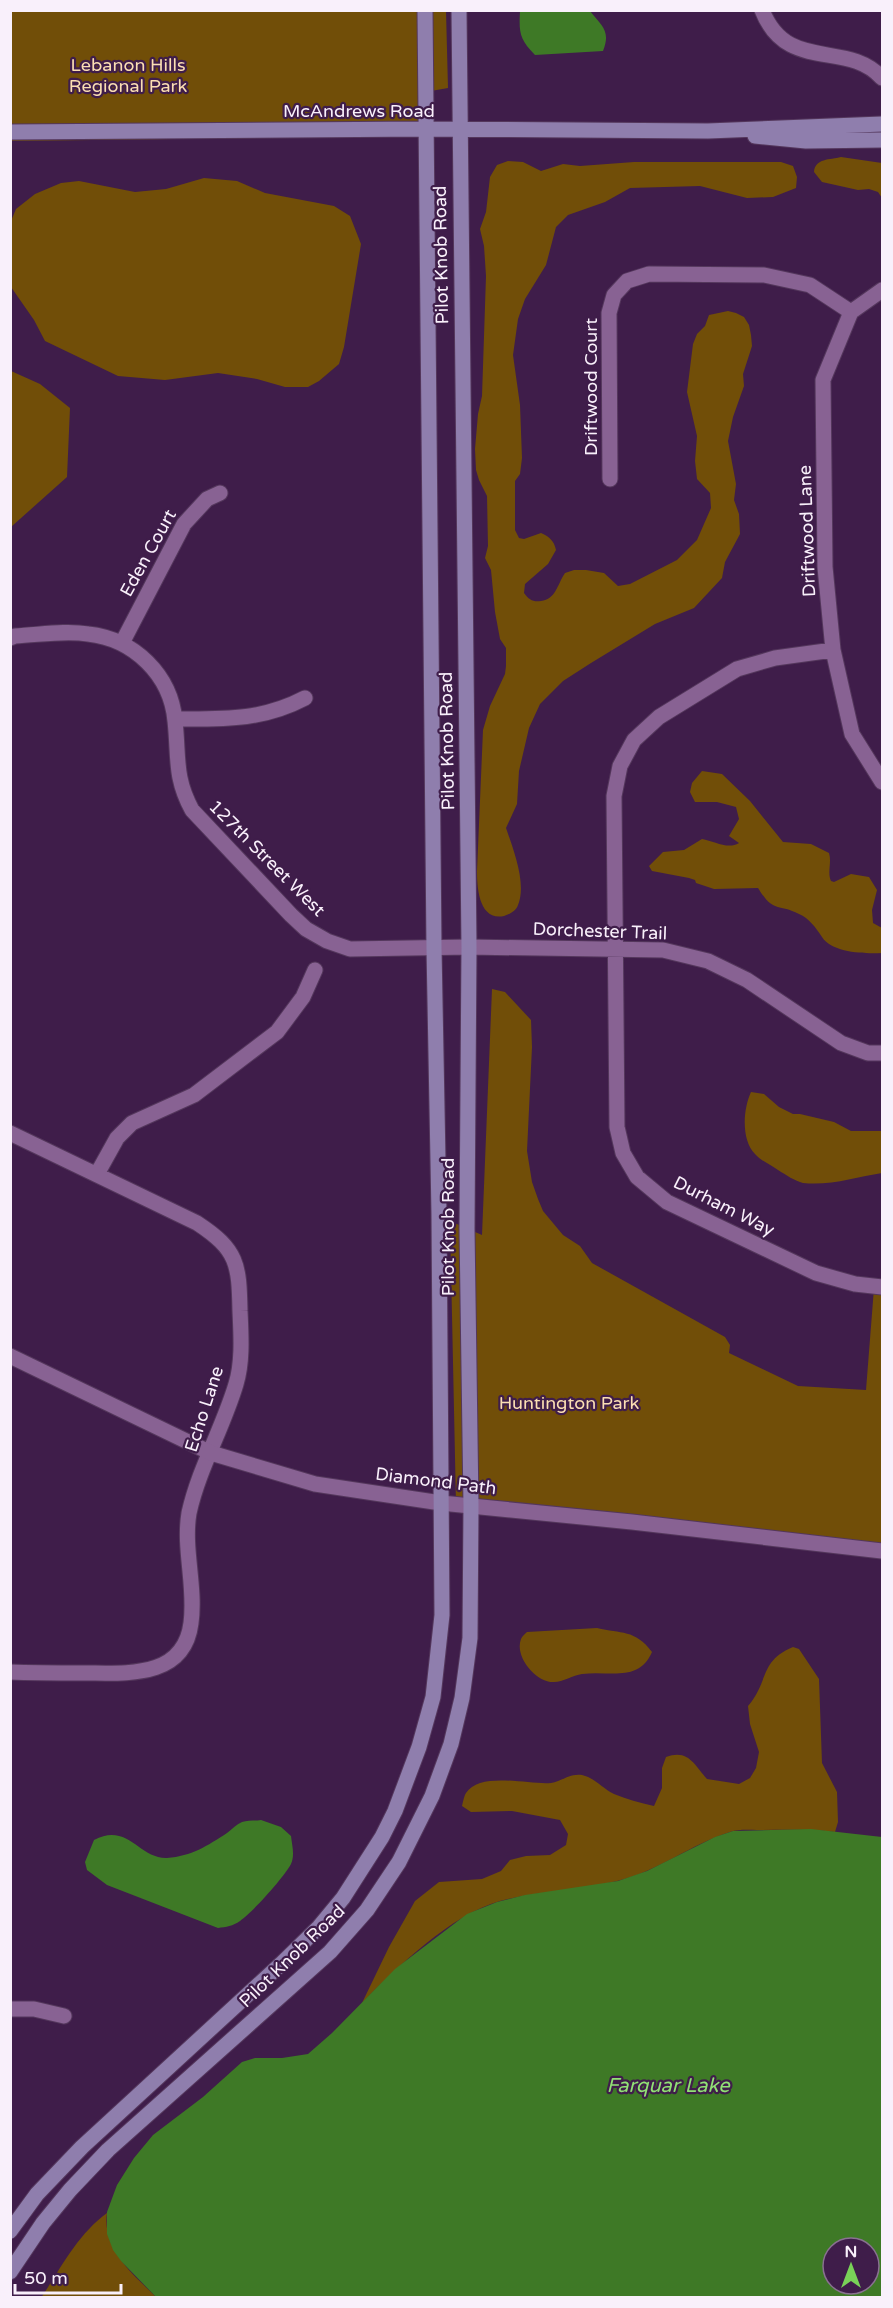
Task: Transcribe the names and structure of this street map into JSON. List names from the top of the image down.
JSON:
{
  "streets": {
    "main road": ["McAndrews Road", "Pilot Knob Road"],
    "street": [
      "Driftwood Court",
      "Driftwood Lane",
      "Eden Court",
      "127th Street West",
      "Dorchester Trail",
      "Durham Way",
      "Echo Lane",
      "Diamond Path"
    ]
  },
  "crossings": [
    ["McAndrews Road", "Pilot Knob Road"],
    ["Pilot Knob Road", "127th Street West"],
    ["Pilot Knob Road", "Dorchester Trail"],
    ["Pilot Knob Road", "Diamond Path"],
    ["Driftwood Court", "Driftwood Lane"],
    ["Driftwood Lane", "Durham Way"],
    ["Eden Court", "127th Street West"],
    ["127th Street West", "Dorchester Trail"],
    ["Dorchester Trail", "Durham Way"],
    ["Echo Lane", "Diamond Path"]
  ],
  "water": ["Farquar Lake"],
  "parks": ["Lebanon Hills Regional Park", "Huntington Park"],
  "scale_bar": "50 m",
  "north": "top"
}
